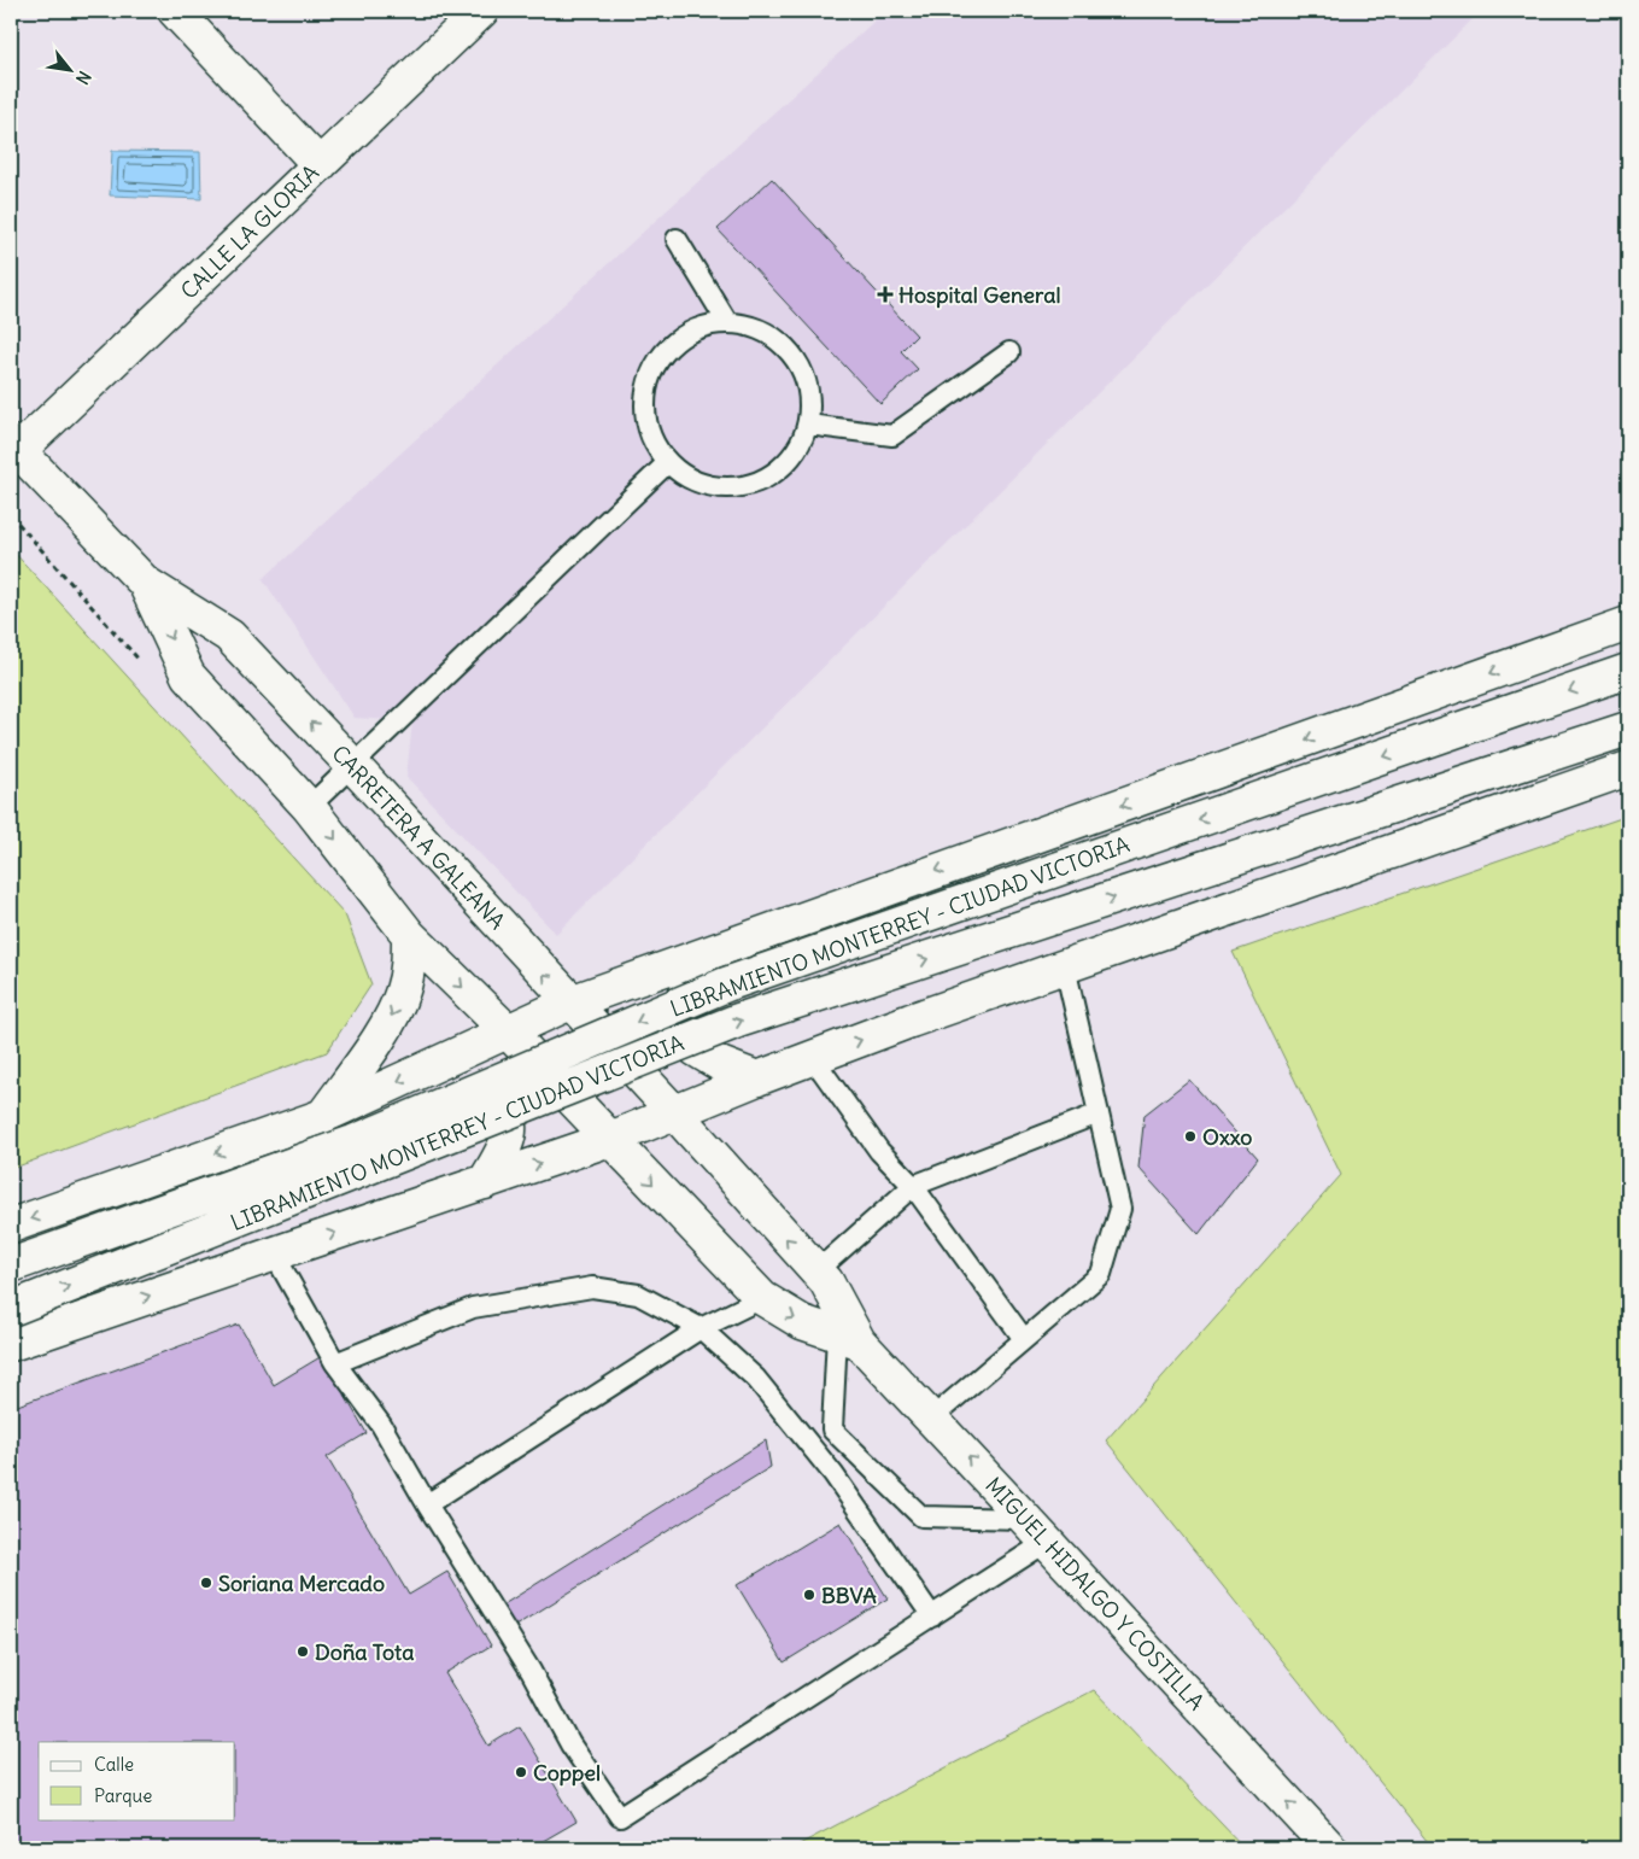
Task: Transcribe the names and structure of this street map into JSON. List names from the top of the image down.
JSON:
{
  "streets": {
    "main road": [
      "CALLE LA GLORIA",
      "CARRETERA A GALEANA",
      "LIBRAMIENTO MONTERREY - CIUDAD VICTORIA",
      "MIGUEL HIDALGO Y COSTILLA"
    ]
  },
  "crossings": [
    ["CALLE LA GLORIA", "CARRETERA A GALEANA"],
    ["CARRETERA A GALEANA", "MIGUEL HIDALGO Y COSTILLA"]
  ],
  "one_way": ["MIGUEL HIDALGO Y COSTILLA"],
  "places": {
    "health": ["Hospital General"],
    "other": [
      "Oxxo",
      "Soriana Mercado",
      "BBVA",
      "Doña Tota",
      "Coppel"
    ]
  },
  "legend": ["Calle", "Parque"],
  "north": "bottom right"
}
